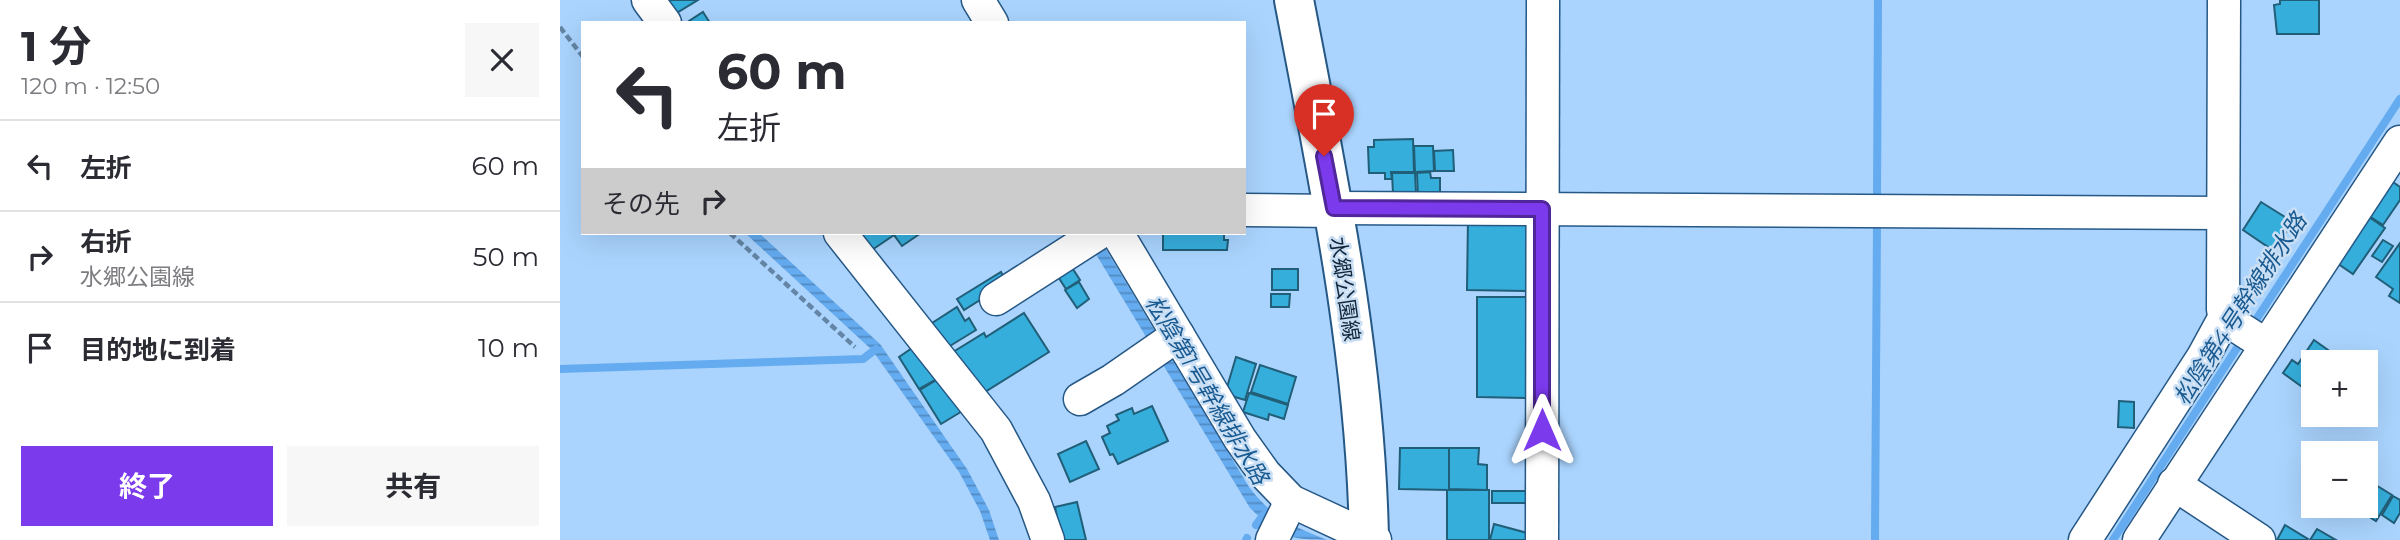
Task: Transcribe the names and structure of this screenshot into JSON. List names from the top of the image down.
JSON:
{
  "streets": {
    "main road": ["水郷公園線"]
  },
  "water": ["松陰第4号幹線排水路", "松陰第1号幹線排水路"],
  "page": {
    "heading": ["1 分", "120 m · 12:50"],
    "turn": ["60 m", "左折"],
    "list": [
      {
        "name": "左折",
        "value": "60 m"
      },
      {
        "name": "右折",
        "note": "水郷公園線",
        "value": "50 m"
      },
      {
        "name": "目的地に到着",
        "value": "10 m"
      }
    ],
    "then": "その先",
    "map_buttons": ["+", "−"],
    "buttons": ["終了", "共有"]
  }
}
